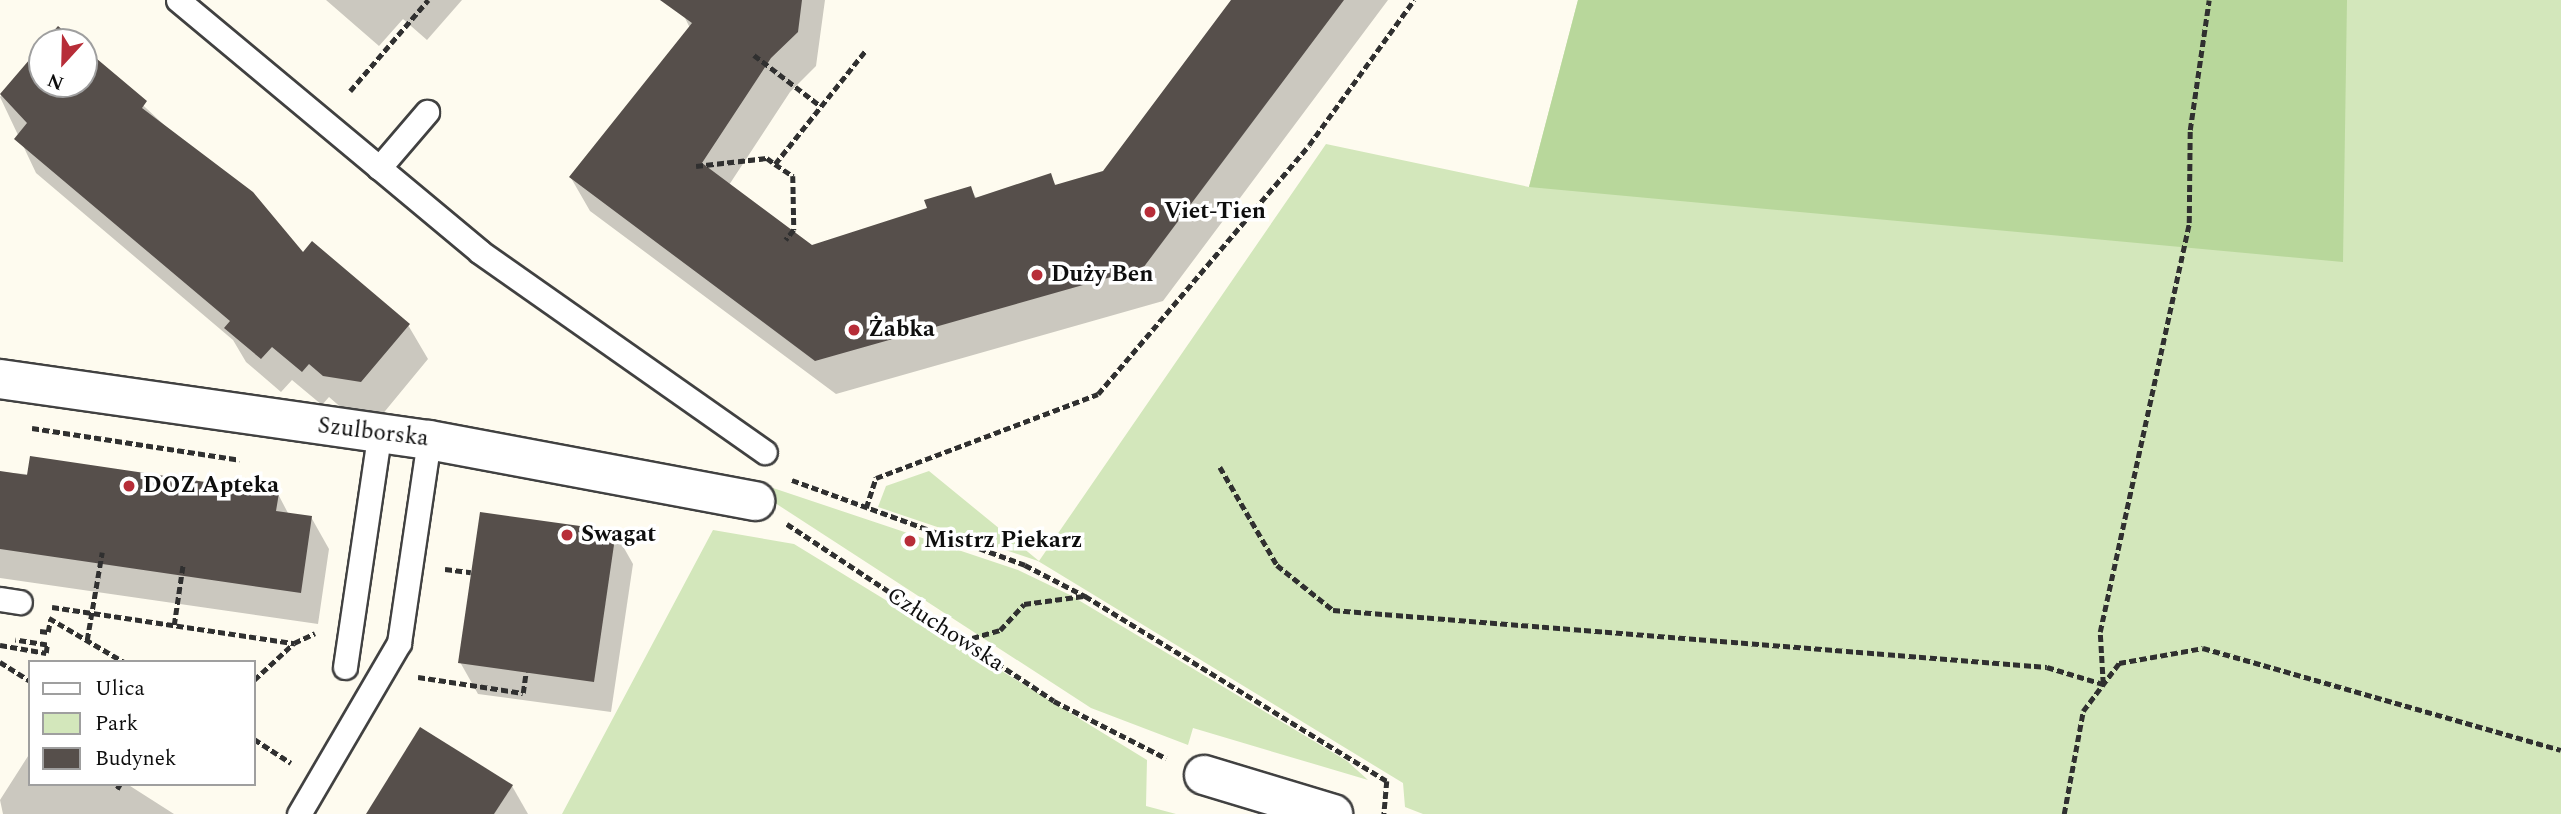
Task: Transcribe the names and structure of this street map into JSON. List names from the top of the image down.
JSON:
{
  "streets": {
    "street": ["Szulborska"],
    "path": ["Człuchowska"]
  },
  "crossings": [
    ["Szulborska", "Człuchowska"]
  ],
  "places": [
    "Viet-Tien",
    "Duży Ben",
    "Żabka",
    "DOZ Apteka",
    "Swagat",
    "Mistrz Piekarz"
  ],
  "legend": ["Ulica", "Park", "Budynek"],
  "north": "bottom"
}
